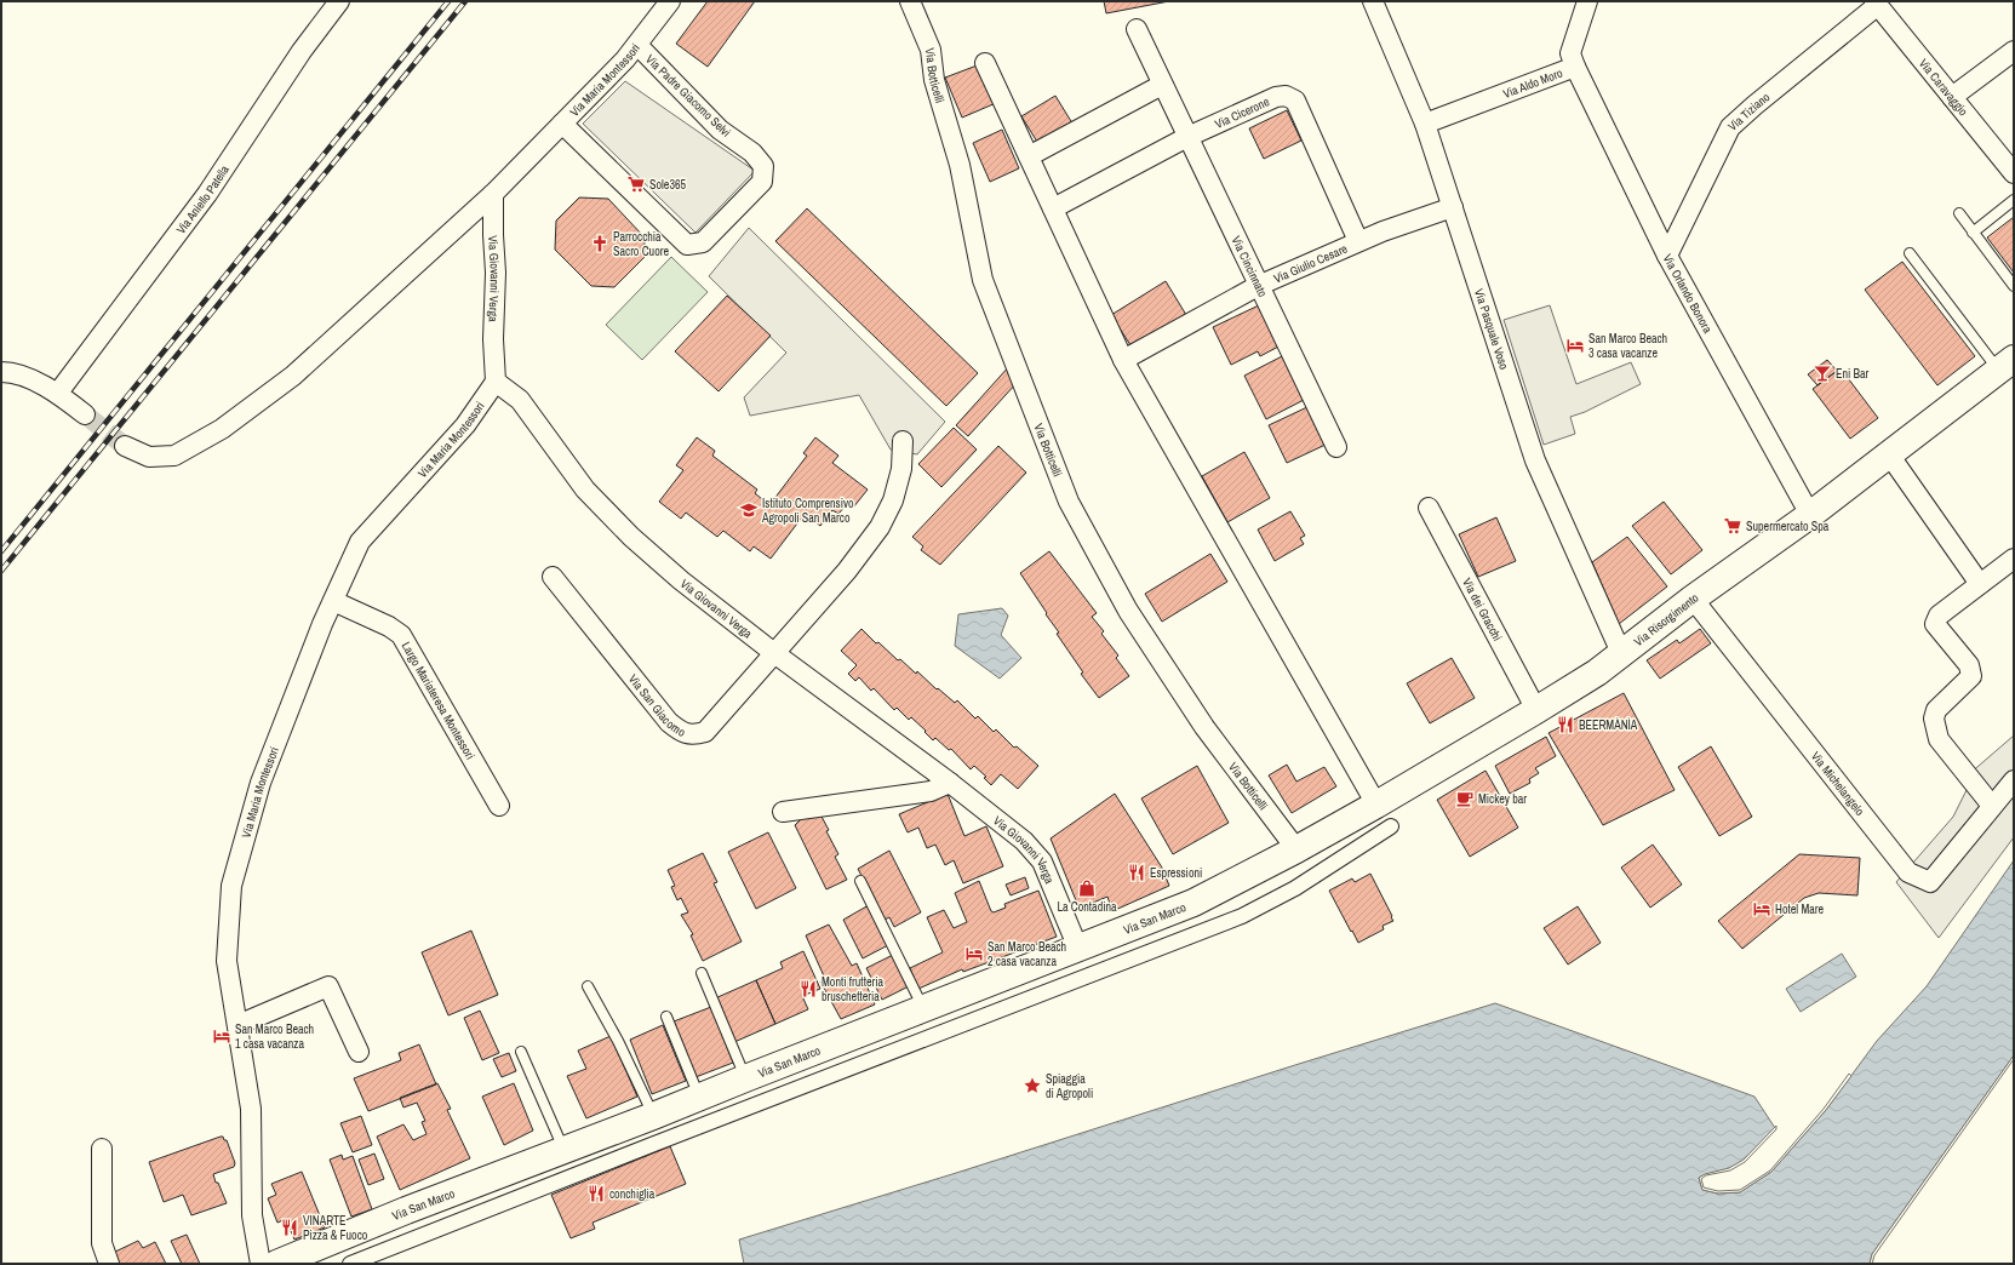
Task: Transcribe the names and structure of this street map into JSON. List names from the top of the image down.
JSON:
{
  "streets": {
    "main road": ["Via Risorgimento", "Via San Marco"],
    "street": [
      "Via Botticelli",
      "Via Maria Montessori",
      "Via Aldo Moro",
      "Via Caravaggio",
      "Via Padre Giacomo Selvi",
      "Via Cicerone",
      "Via Tiziano",
      "Via Aniello Patella",
      "Via Giulio Cesare",
      "Via Cincinnato",
      "Via Giovanni Verga",
      "Via Orlando Bonora",
      "Via Pasquale Voso",
      "Via dei Gracchi",
      "Largo Mariateresa Montessori",
      "Via San Giacomo",
      "Via Michelangelo"
    ]
  },
  "crossings": [
    ["Via Botticelli", "Via Risorgimento"],
    ["Via Botticelli", "Via San Marco"],
    ["Via Maria Montessori", "Via Padre Giacomo Selvi"],
    ["Via Maria Montessori", "Via Giovanni Verga"],
    ["Via Maria Montessori", "Largo Mariateresa Montessori"],
    ["Via Aldo Moro", "Via Orlando Bonora"],
    ["Via Aldo Moro", "Via Pasquale Voso"],
    ["Via Caravaggio", "Via Tiziano"],
    ["Via Cicerone", "Via Giulio Cesare"],
    ["Via Cicerone", "Via Cincinnato"],
    ["Via Tiziano", "Via Orlando Bonora"],
    ["Via Giulio Cesare", "Via Cincinnato"],
    ["Via Giulio Cesare", "Via Pasquale Voso"],
    ["Via Giovanni Verga", "Via San Giacomo"],
    ["Via Giovanni Verga", "Via San Marco"],
    ["Via Orlando Bonora", "Via Risorgimento"],
    ["Via Pasquale Voso", "Via Risorgimento"],
    ["Via dei Gracchi", "Via Risorgimento"],
    ["Via Risorgimento", "Via Michelangelo"],
    ["Via Risorgimento", "Via San Marco"]
  ],
  "places": {
    "supermarket": ["Sole365", "Supermercato Spa"],
    "church": ["Parrocchia Sacro Cuore"],
    "hotel": [
      "San Marco Beach 3 casa vacanze",
      "Hotel Mare",
      "San Marco Beach 2 casa vacanza",
      "San Marco Beach 1 casa vacanza"
    ],
    "bar": ["Eni Bar"],
    "school or university": ["Istituto Comprensivo Agropoli San Marco"],
    "restaurant": [
      "BEERMÀNÌA",
      "Espressioni",
      "Monti frutteria bruschetteria",
      "conchiglia",
      "VINARTE Pizza & Fuoco"
    ],
    "cafe": ["Mickey bar"],
    "shop": ["La Contadina"],
    "place": ["Spiaggia di Agropoli"]
  }
}
